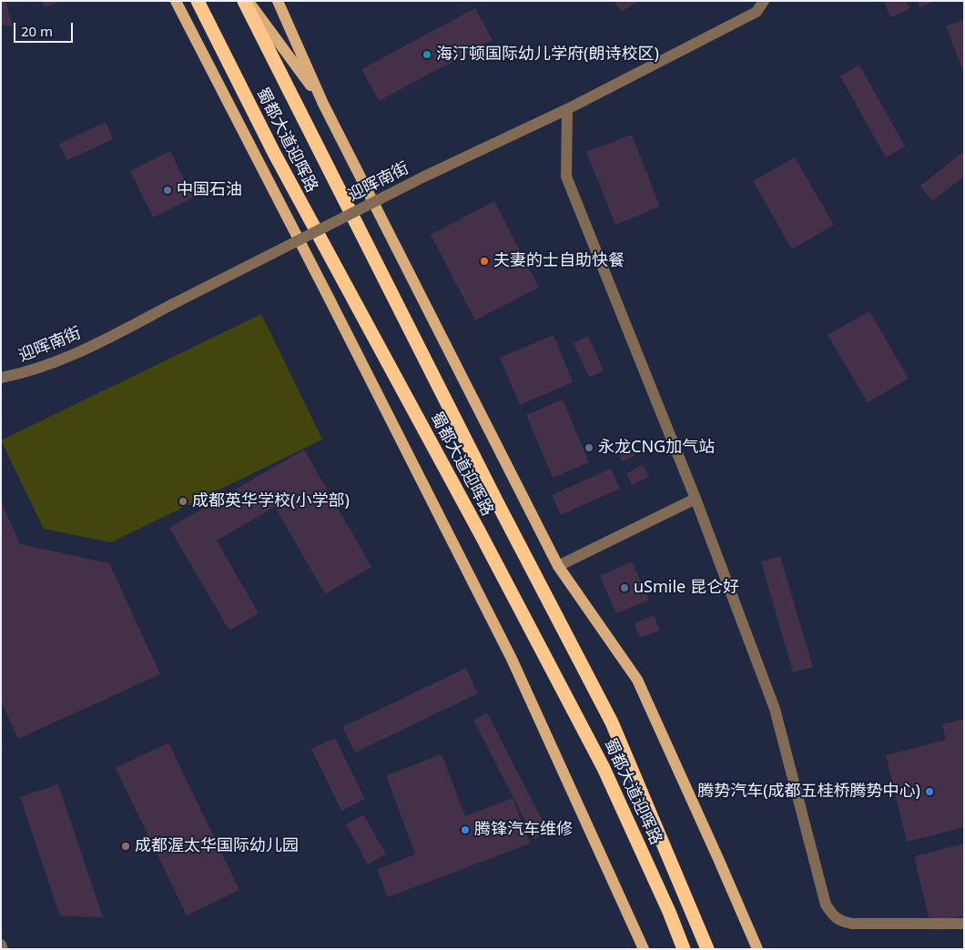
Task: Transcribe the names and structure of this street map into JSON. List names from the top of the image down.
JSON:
{
  "streets": {
    "highway": ["蜀都大道迎晖路"],
    "street": ["迎晖南街"]
  },
  "places": [
    "海汀顿国际幼儿学府(朗诗校区)",
    "中国石油",
    "夫妻的士自助快餐",
    "永龙CNG加气站",
    "成都英华学校(小学部)",
    "uSmile 昆仑好",
    "腾势汽车(成都五桂桥腾势中心)",
    "腾锋汽车维修",
    "成都渥太华国际幼儿园"
  ],
  "scale_bar": "20 m"
}
